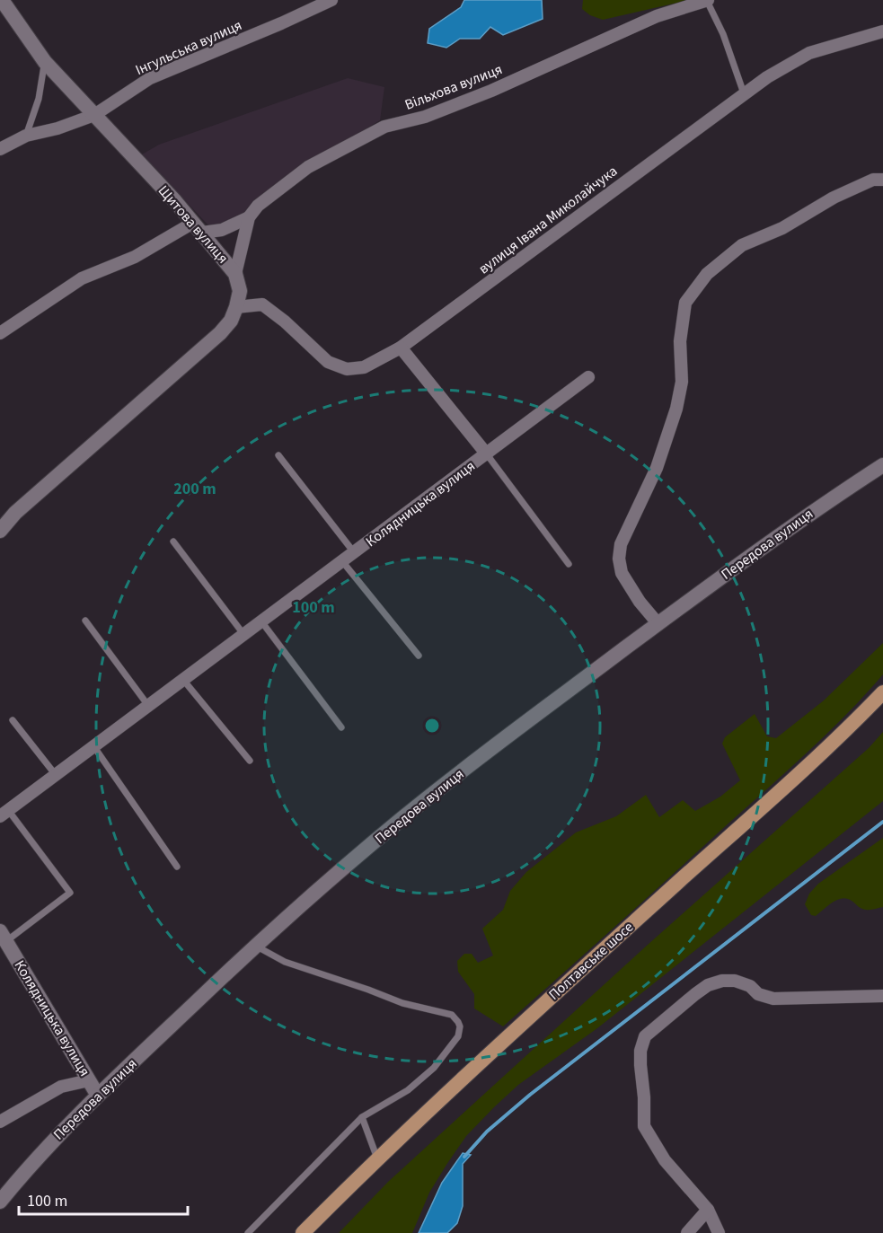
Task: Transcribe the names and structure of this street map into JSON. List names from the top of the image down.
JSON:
{
  "streets": {
    "main road": ["Полтавське шосе"],
    "street": [
      "Інгульська вулиця",
      "Вільхова вулиця",
      "вулиця Івана Миколайчука",
      "Щитова вулиця",
      "Колядницька вулиця",
      "Передова вулиця"
    ]
  },
  "crossings": [
    ["Інгульська вулиця", "Щитова вулиця"],
    ["вулиця Івана Миколайчука", "Щитова вулиця"],
    ["вулиця Івана Миколайчука", "Колядницька вулиця"],
    ["Колядницька вулиця", "Передова вулиця"]
  ],
  "scale_bar": "100 m",
  "rings": ["200 m", "100 m"]
}
